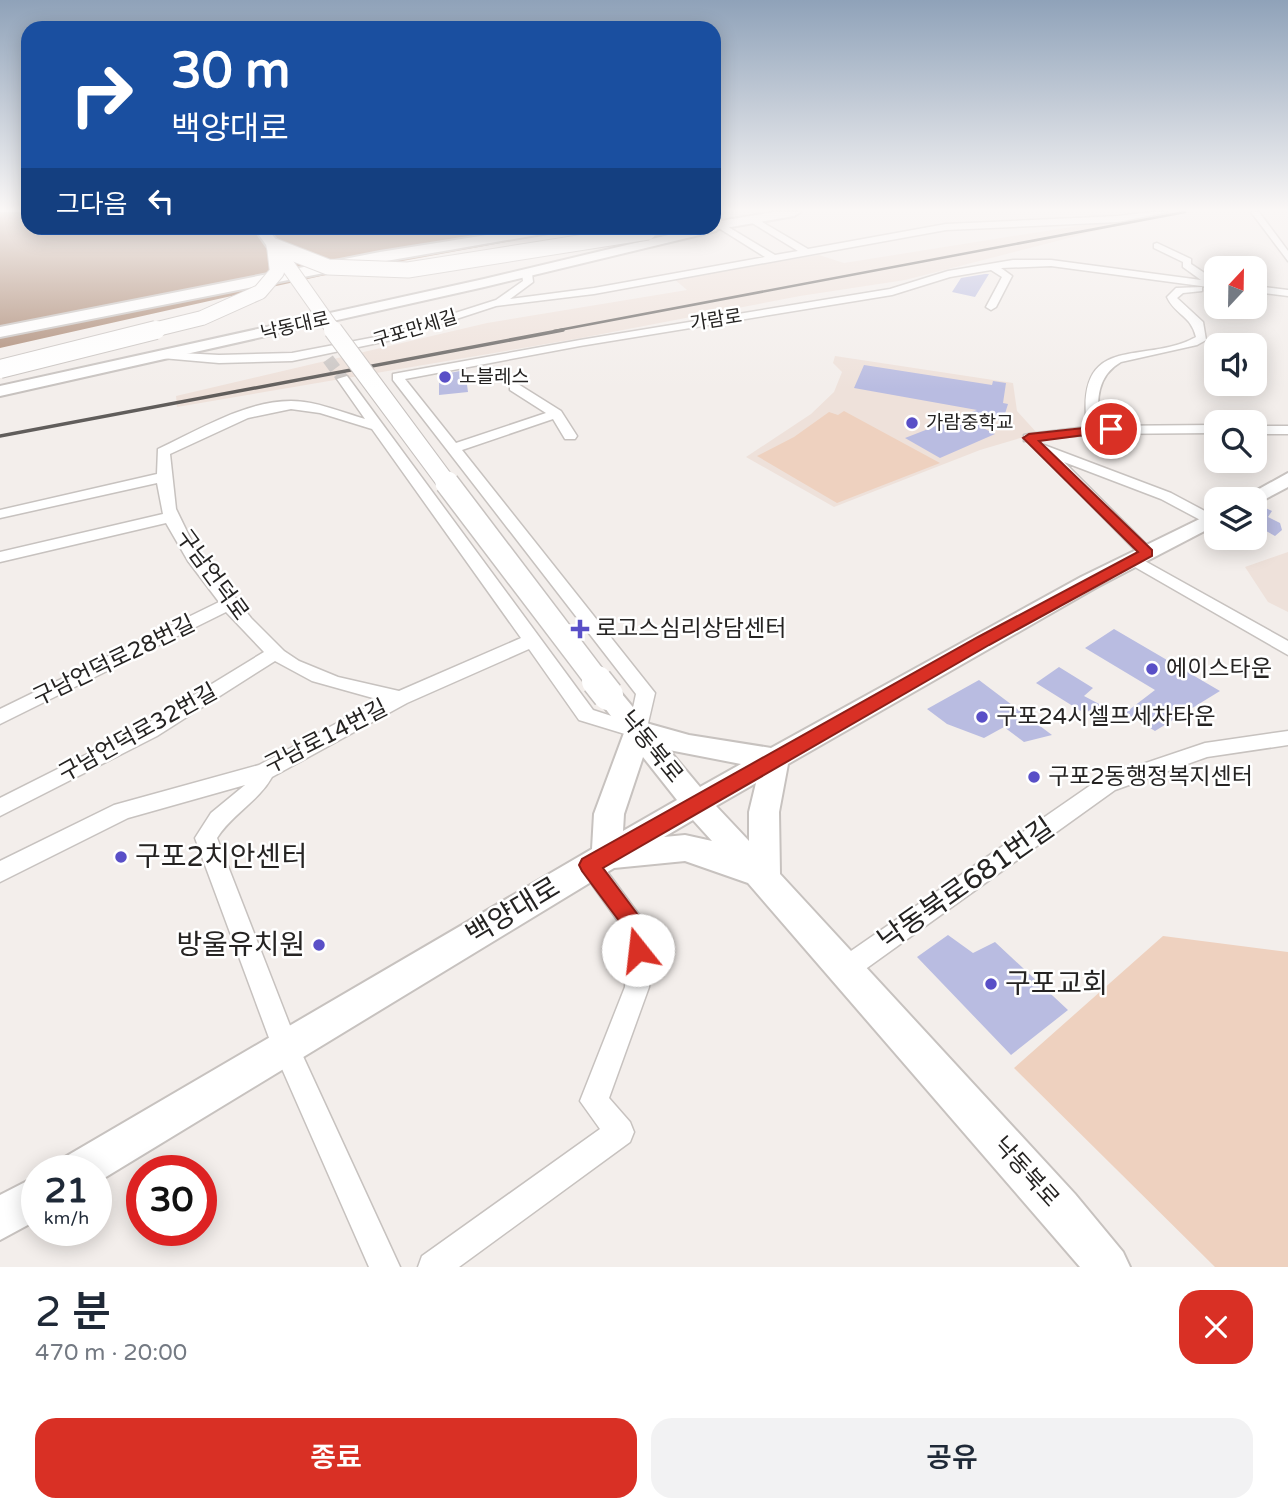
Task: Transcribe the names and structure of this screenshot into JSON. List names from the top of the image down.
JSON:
{
  "streets": {
    "main road": ["낙동대로", "낙동북로", "백양대로"],
    "street": [
      "가람로",
      "구포만세길",
      "구남언덕로",
      "구남언덕로28번길",
      "구남언덕로32번길",
      "구남로14번길",
      "낙동북로681번길"
    ]
  },
  "crossings": [
    ["낙동대로", "구포만세길"],
    ["구남언덕로", "구남언덕로28번길"],
    ["구남언덕로", "구남언덕로32번길"],
    ["구남언덕로", "구남로14번길"],
    ["낙동북로", "낙동북로681번길"],
    ["낙동북로", "백양대로"]
  ],
  "places": {
    "other": [
      "노블레스",
      "가람중학교",
      "에이스타운",
      "구포24시셀프세차타운",
      "구포2동행정복지센터",
      "구포2치안센터",
      "방울유치원",
      "구포교회"
    ],
    "health": ["로고스심리상담센터"]
  },
  "north": "top",
  "page": {
    "turn": ["30 m", "백양대로"],
    "then": "그다음",
    "speed": "21 km/h",
    "limit": "30",
    "heading": ["2 분", "470 m · 20:00"],
    "buttons": ["종료", "공유"]
  }
}
